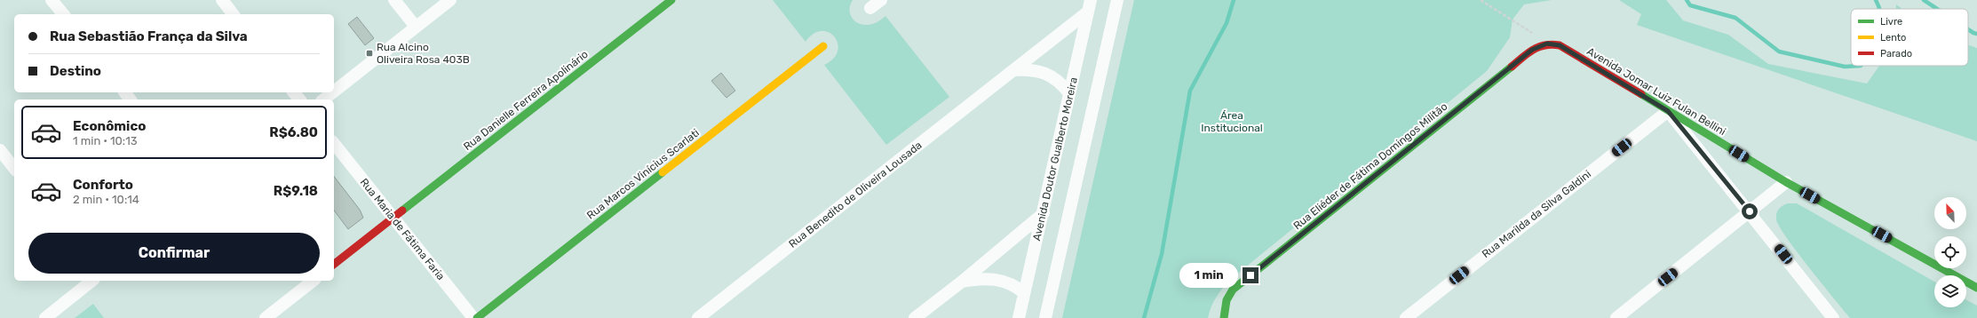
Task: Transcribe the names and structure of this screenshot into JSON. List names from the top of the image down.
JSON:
{
  "streets": {
    "street": [
      "Avenida Jomar Luiz Fulan Bellini",
      "Rua Danielle Ferreira Apolinário",
      "Avenida Doutor Gualberto Moreira",
      "Rua Eliéder de Fátima Domingos Militão",
      "Rua Marcos Vinícius Scarlati",
      "Rua Benedito de Oliveira Lousada",
      "Rua Marilda da Silva Galdini",
      "Rua Maria de Fátima Faria"
    ]
  },
  "crossings": [
    ["Avenida Jomar Luiz Fulan Bellini", "Rua Eliéder de Fátima Domingos Militão"],
    ["Avenida Jomar Luiz Fulan Bellini", "Rua Marilda da Silva Galdini"],
    ["Rua Danielle Ferreira Apolinário", "Rua Maria de Fátima Faria"],
    ["Avenida Doutor Gualberto Moreira", "Rua Benedito de Oliveira Lousada"]
  ],
  "parks": ["Área Institucional"],
  "places": {
    "transit": ["Rua Alcino Oliveira Rosa 403B"]
  },
  "legend": ["Livre", "Lento", "Parado"],
  "north": "top left",
  "page": {
    "banner": ["Rua Sebastião França da Silva", "Destino"],
    "list": [
      {
        "name": "Econômico",
        "note": "1 min · 10:13",
        "value": "R$6.80"
      },
      {
        "name": "Conforto",
        "note": "2 min · 10:14",
        "value": "R$9.18"
      }
    ],
    "buttons": "Confirmar",
    "bubble": "1 min"
  }
}
